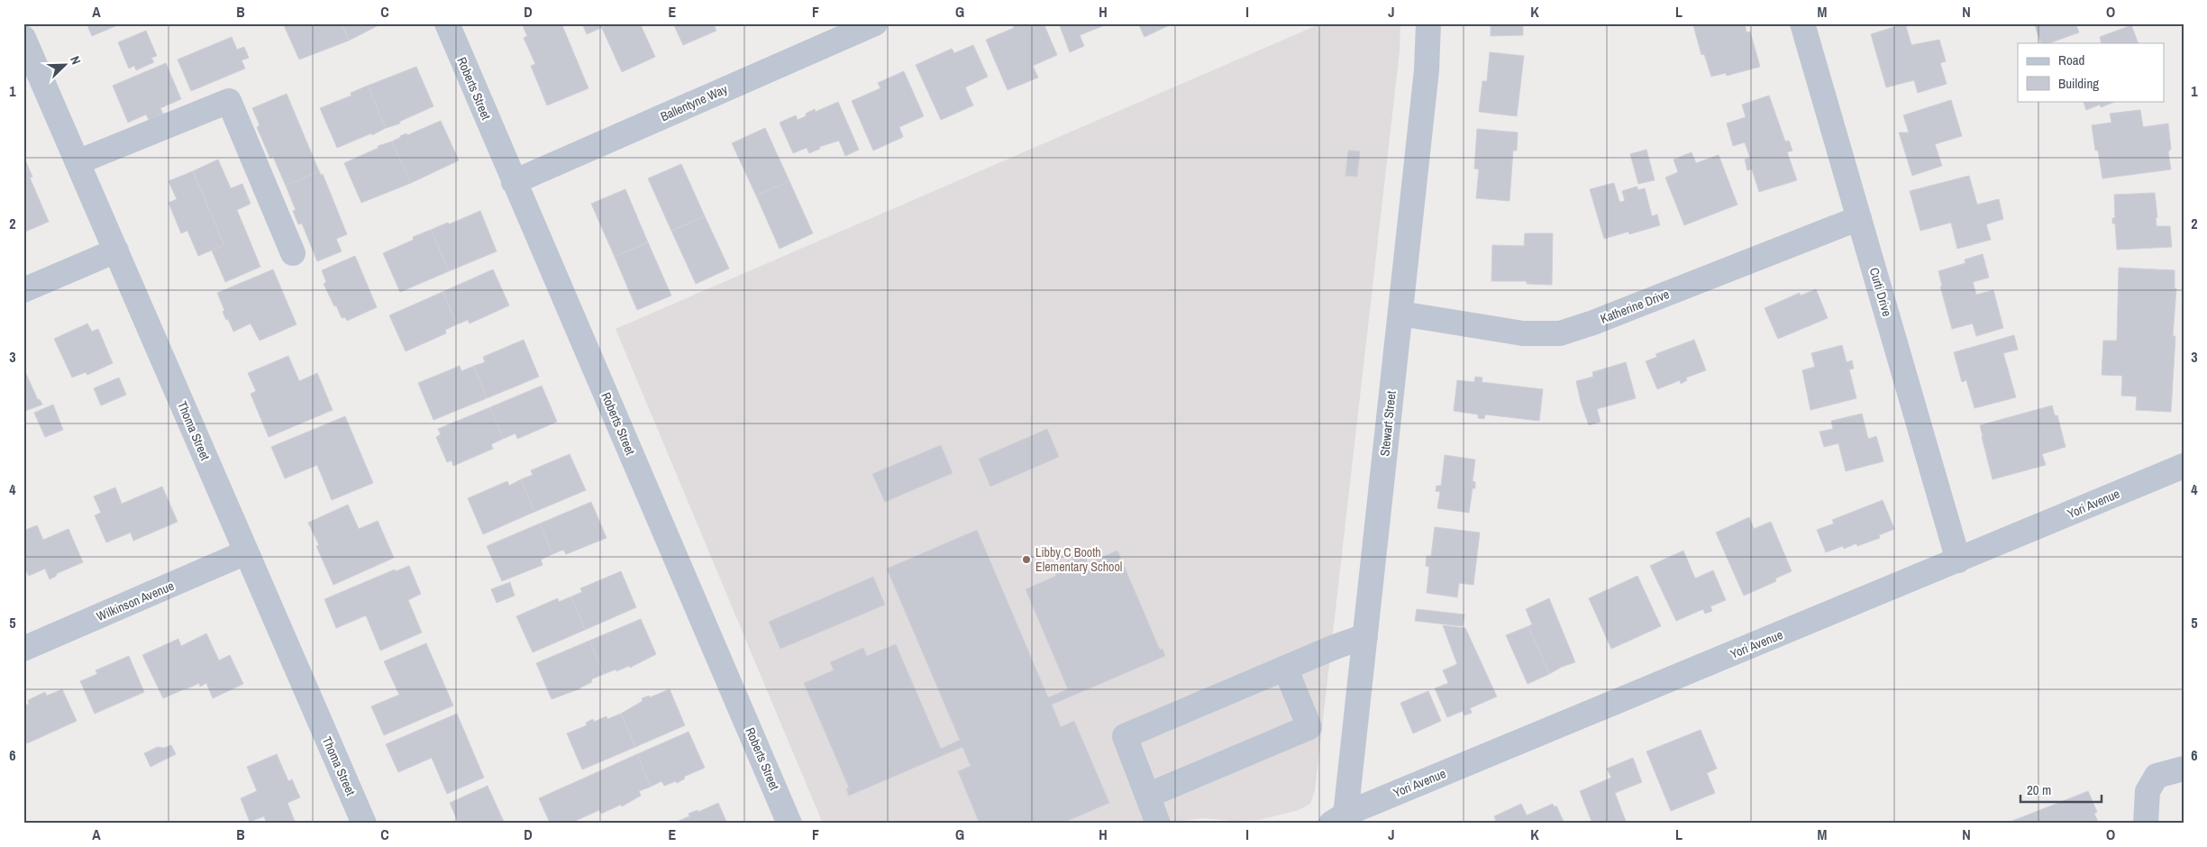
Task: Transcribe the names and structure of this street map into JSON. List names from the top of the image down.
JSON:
{
  "streets": {
    "street": [
      "Roberts Street",
      "Ballentyne Way",
      "Curti Drive",
      "Katherine Drive",
      "Stewart Street",
      "Thoma Street",
      "Yori Avenue",
      "Wilkinson Avenue"
    ]
  },
  "crossings": [
    ["Roberts Street", "Ballentyne Way"],
    ["Curti Drive", "Katherine Drive"],
    ["Curti Drive", "Yori Avenue"],
    ["Katherine Drive", "Stewart Street"],
    ["Stewart Street", "Yori Avenue"],
    ["Thoma Street", "Wilkinson Avenue"]
  ],
  "places": ["Libby C Booth Elementary School"],
  "legend": ["Road", "Building"],
  "scale_bar": "20 m",
  "north": "top right",
  "grid": {
    "columns": [
      "A",
      "B",
      "C",
      "D",
      "E",
      "F",
      "G",
      "H",
      "I",
      "J",
      "K",
      "L",
      "M",
      "N",
      "O"
    ],
    "rows": [
      "1",
      "2",
      "3",
      "4",
      "5",
      "6"
    ]
  }
}
